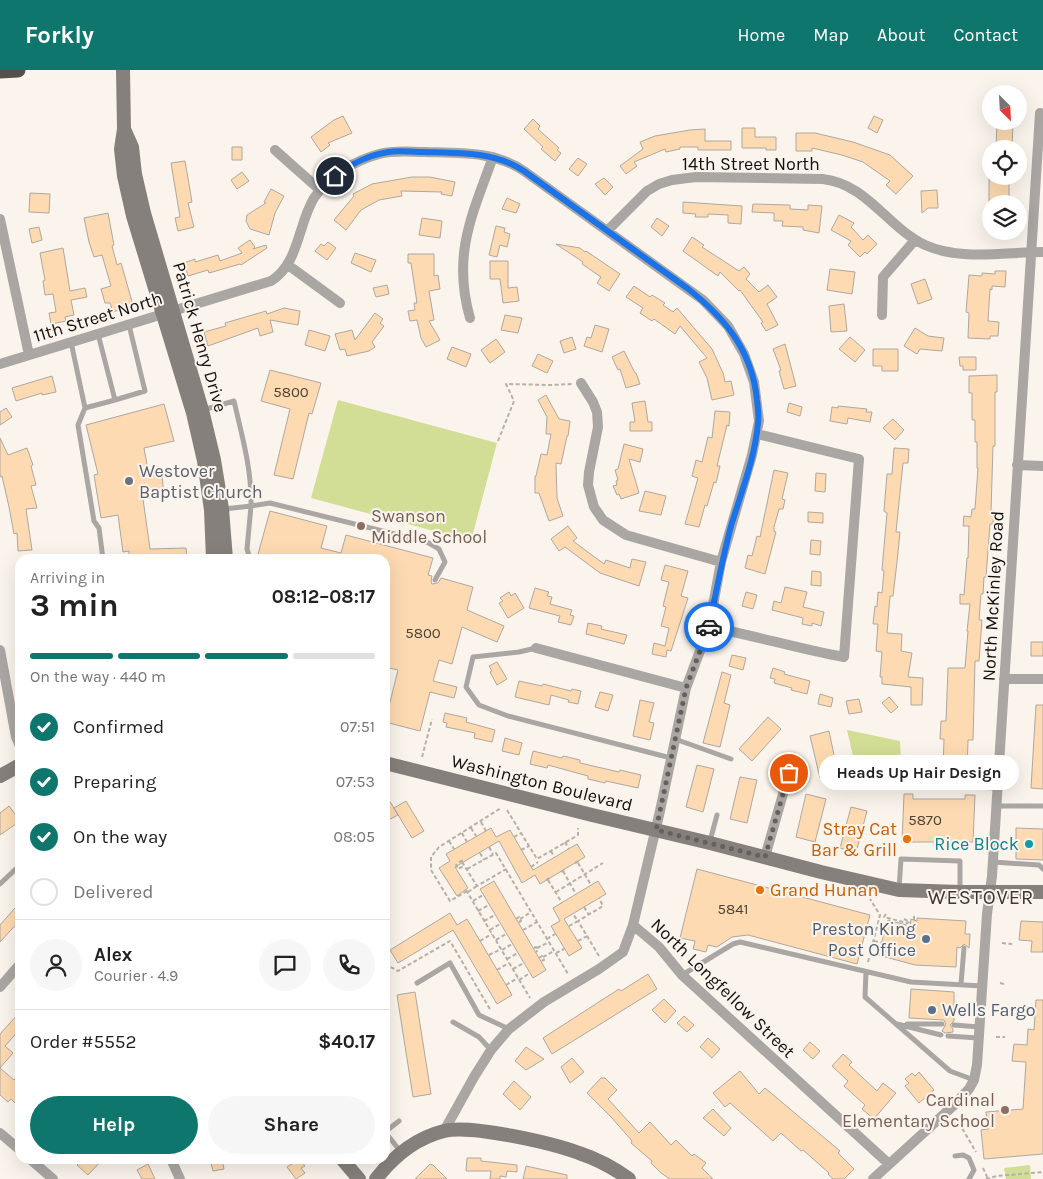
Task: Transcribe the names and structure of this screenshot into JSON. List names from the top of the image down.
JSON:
{
  "streets": {
    "street": [
      "14th Street North",
      "11th Street North",
      "Patrick Henry Drive",
      "North McKinley Road",
      "Washington Boulevard",
      "North Longfellow Street"
    ]
  },
  "crossings": [
    ["14th Street North", "North McKinley Road"],
    ["14th Street North", "North Longfellow Street"],
    ["11th Street North", "Patrick Henry Drive"],
    ["11th Street North", "North Longfellow Street"],
    ["North McKinley Road", "Washington Boulevard"],
    ["Washington Boulevard", "North Longfellow Street"]
  ],
  "districts": ["WESTOVER"],
  "places": [
    "Westover Baptist Church",
    "Swanson Middle School",
    "Heads Up Hair Design",
    "Stray Cat Bar & Grill",
    "Rice Block",
    "Grand Hunan",
    "Preston King Post Office",
    "Wells Fargo",
    "Cardinal Elementary School"
  ],
  "house_numbers": [
    "5800",
    "5800",
    "5870",
    "5841"
  ],
  "north": "bottom right",
  "page": {
    "header": "Forkly",
    "nav": [
      "Home",
      "Map",
      "About",
      "Contact"
    ],
    "heading": ["3 min", "Arriving in", "08:12–08:17"],
    "panel": [
      "Alex",
      "Courier · 4.9",
      "Order #5552",
      "$40.17"
    ],
    "bar": "On the way · 440 m",
    "list": [
      ["Confirmed", "07:51"],
      ["Preparing", "07:53"],
      ["On the way", "08:05"],
      "Delivered"
    ],
    "bubble": "Heads Up Hair Design",
    "buttons": ["Help", "Share"]
  }
}
